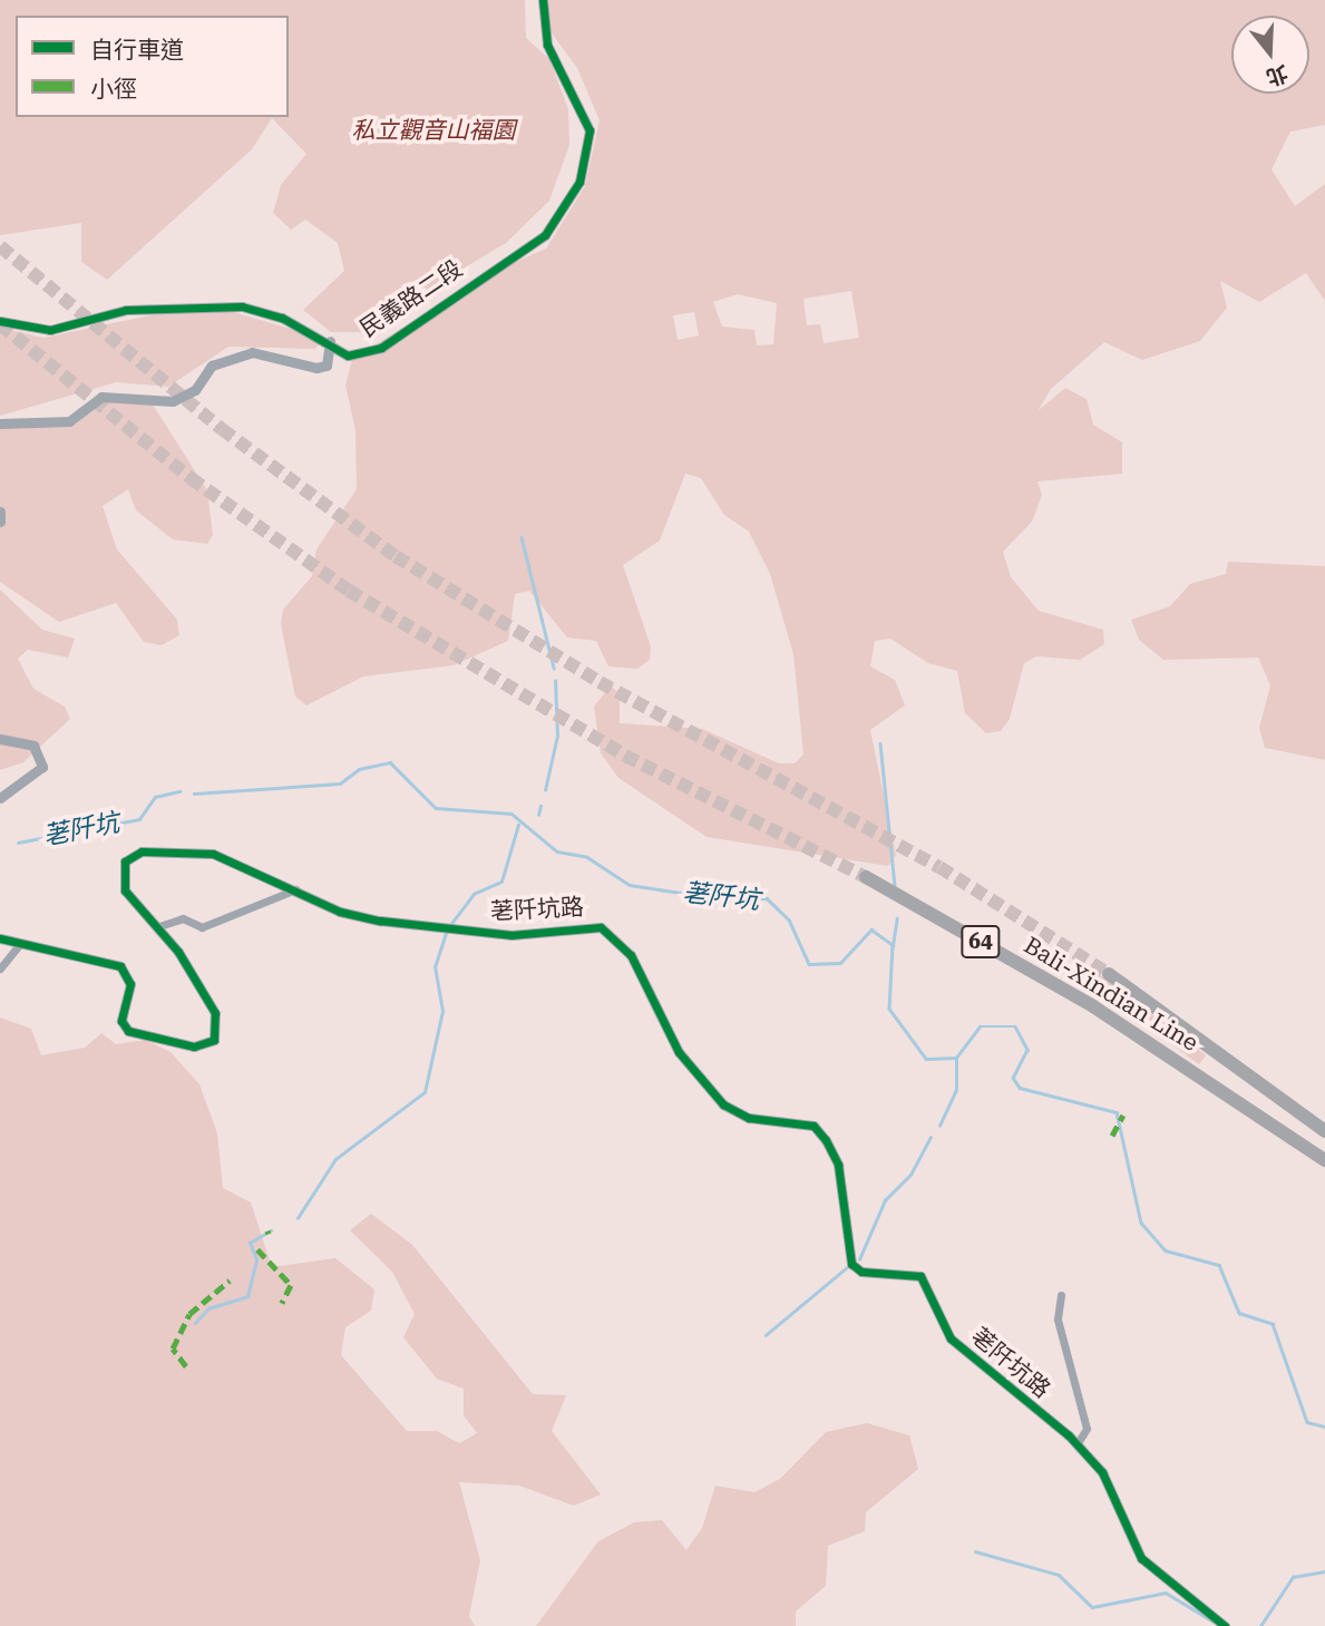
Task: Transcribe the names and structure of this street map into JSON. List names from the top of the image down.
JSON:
{
  "streets": {
    "highway": ["64", "Bali-Xindian Line"],
    "street": ["民義路二段", "荖阡坑路"]
  },
  "water": ["荖阡坑"],
  "parks": ["私立觀音山福園"],
  "legend": ["自行車道", "小徑"],
  "north": "bottom"
}
